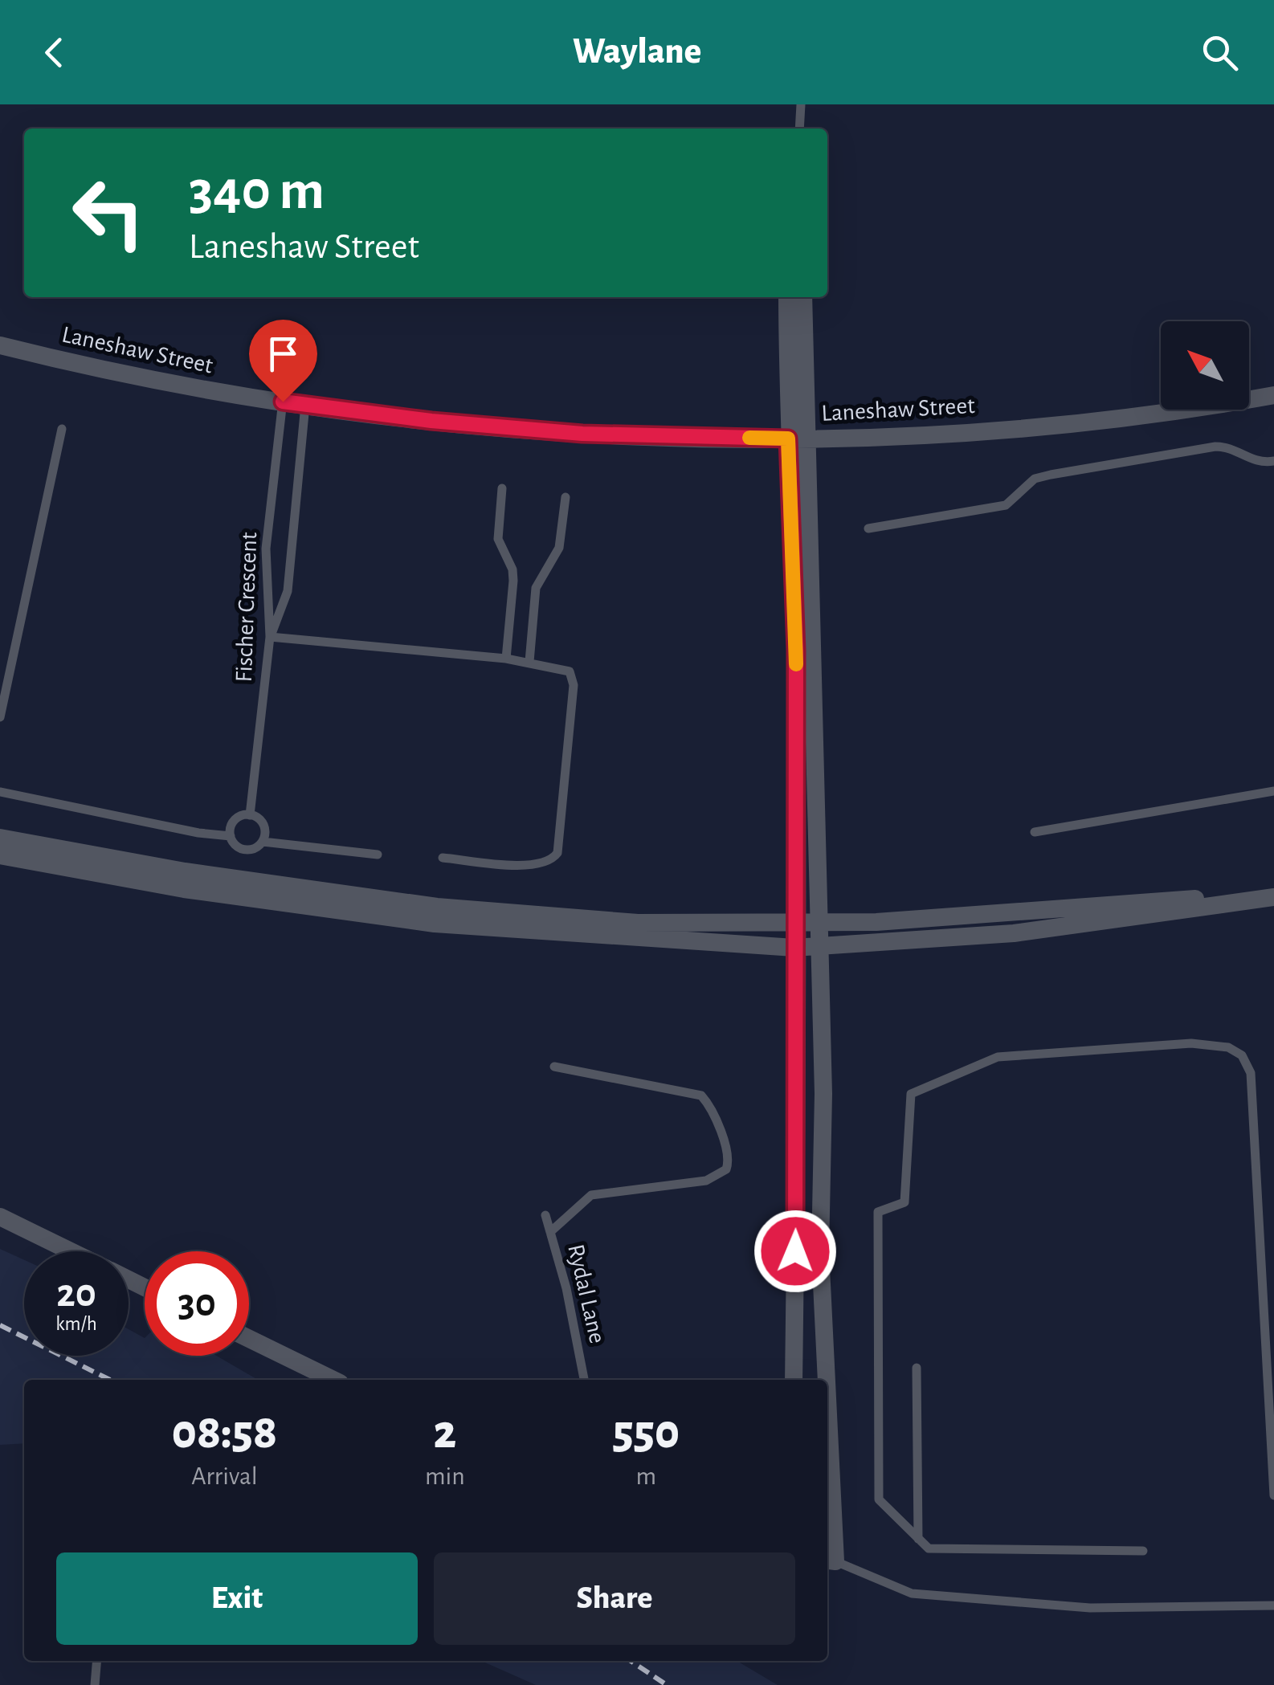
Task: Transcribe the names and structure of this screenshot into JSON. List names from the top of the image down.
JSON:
{
  "streets": {
    "street": ["Laneshaw Street"],
    "lane": ["Fischer Crescent", "Rydal Lane"]
  },
  "crossings": [
    ["Laneshaw Street", "Fischer Crescent"]
  ],
  "north": "top left",
  "page": {
    "header": "Waylane",
    "turn": ["340 m", "Laneshaw Street"],
    "speed": "20 km/h",
    "limit": "30",
    "eta": [
      "08:58",
      "Arrival",
      "2",
      "min",
      "550",
      "m"
    ],
    "buttons": ["Exit", "Share"]
  }
}
